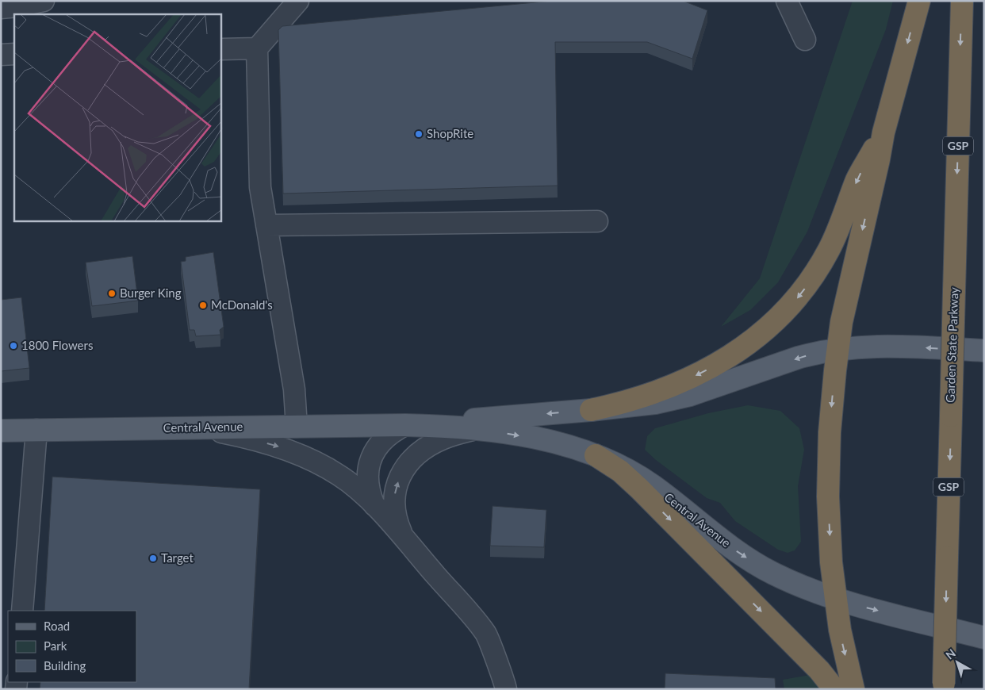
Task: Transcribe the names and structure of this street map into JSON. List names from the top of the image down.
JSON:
{
  "streets": {
    "highway": ["GSP", "Garden State Parkway"],
    "main road": ["Central Avenue"]
  },
  "places": [
    "ShopRite",
    "Burger King",
    "McDonald's",
    "1800 Flowers",
    "Target"
  ],
  "legend": ["Road", "Park", "Building"],
  "north": "top left"
}
